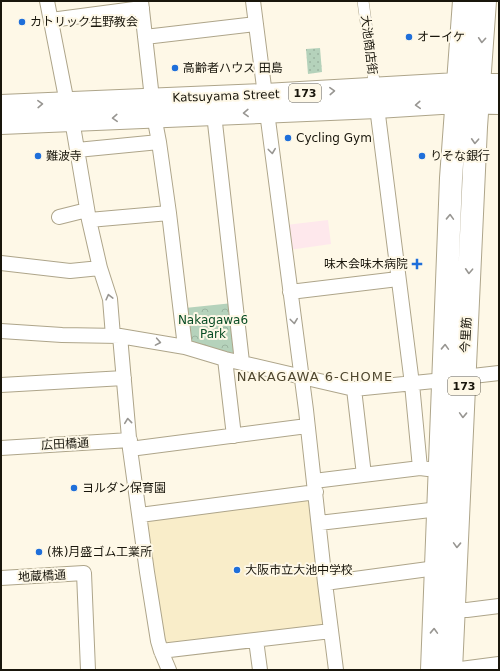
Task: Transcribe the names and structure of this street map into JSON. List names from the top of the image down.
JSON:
{
  "streets": {
    "main road": ["173", "Katsuyama Street", "今里筋"],
    "street": ["大池商店街", "広田橋通", "地蔵橋通"]
  },
  "crossings": [
    ["大池商店街", "Katsuyama Street"],
    ["Katsuyama Street", "今里筋"]
  ],
  "districts": ["NAKAGAWA 6-CHOME"],
  "parks": ["Nakagawa6 Park"],
  "places": {
    "other": [
      "カトリック生野教会",
      "オーイケ",
      "高齢者ハウス 田島",
      "Cycling Gym",
      "難波寺",
      "りそな銀行",
      "ヨルダン保育園",
      "(株)月盛ゴム工業所",
      "大阪市立大池中学校"
    ],
    "health": ["味木会味木病院"]
  }
}
